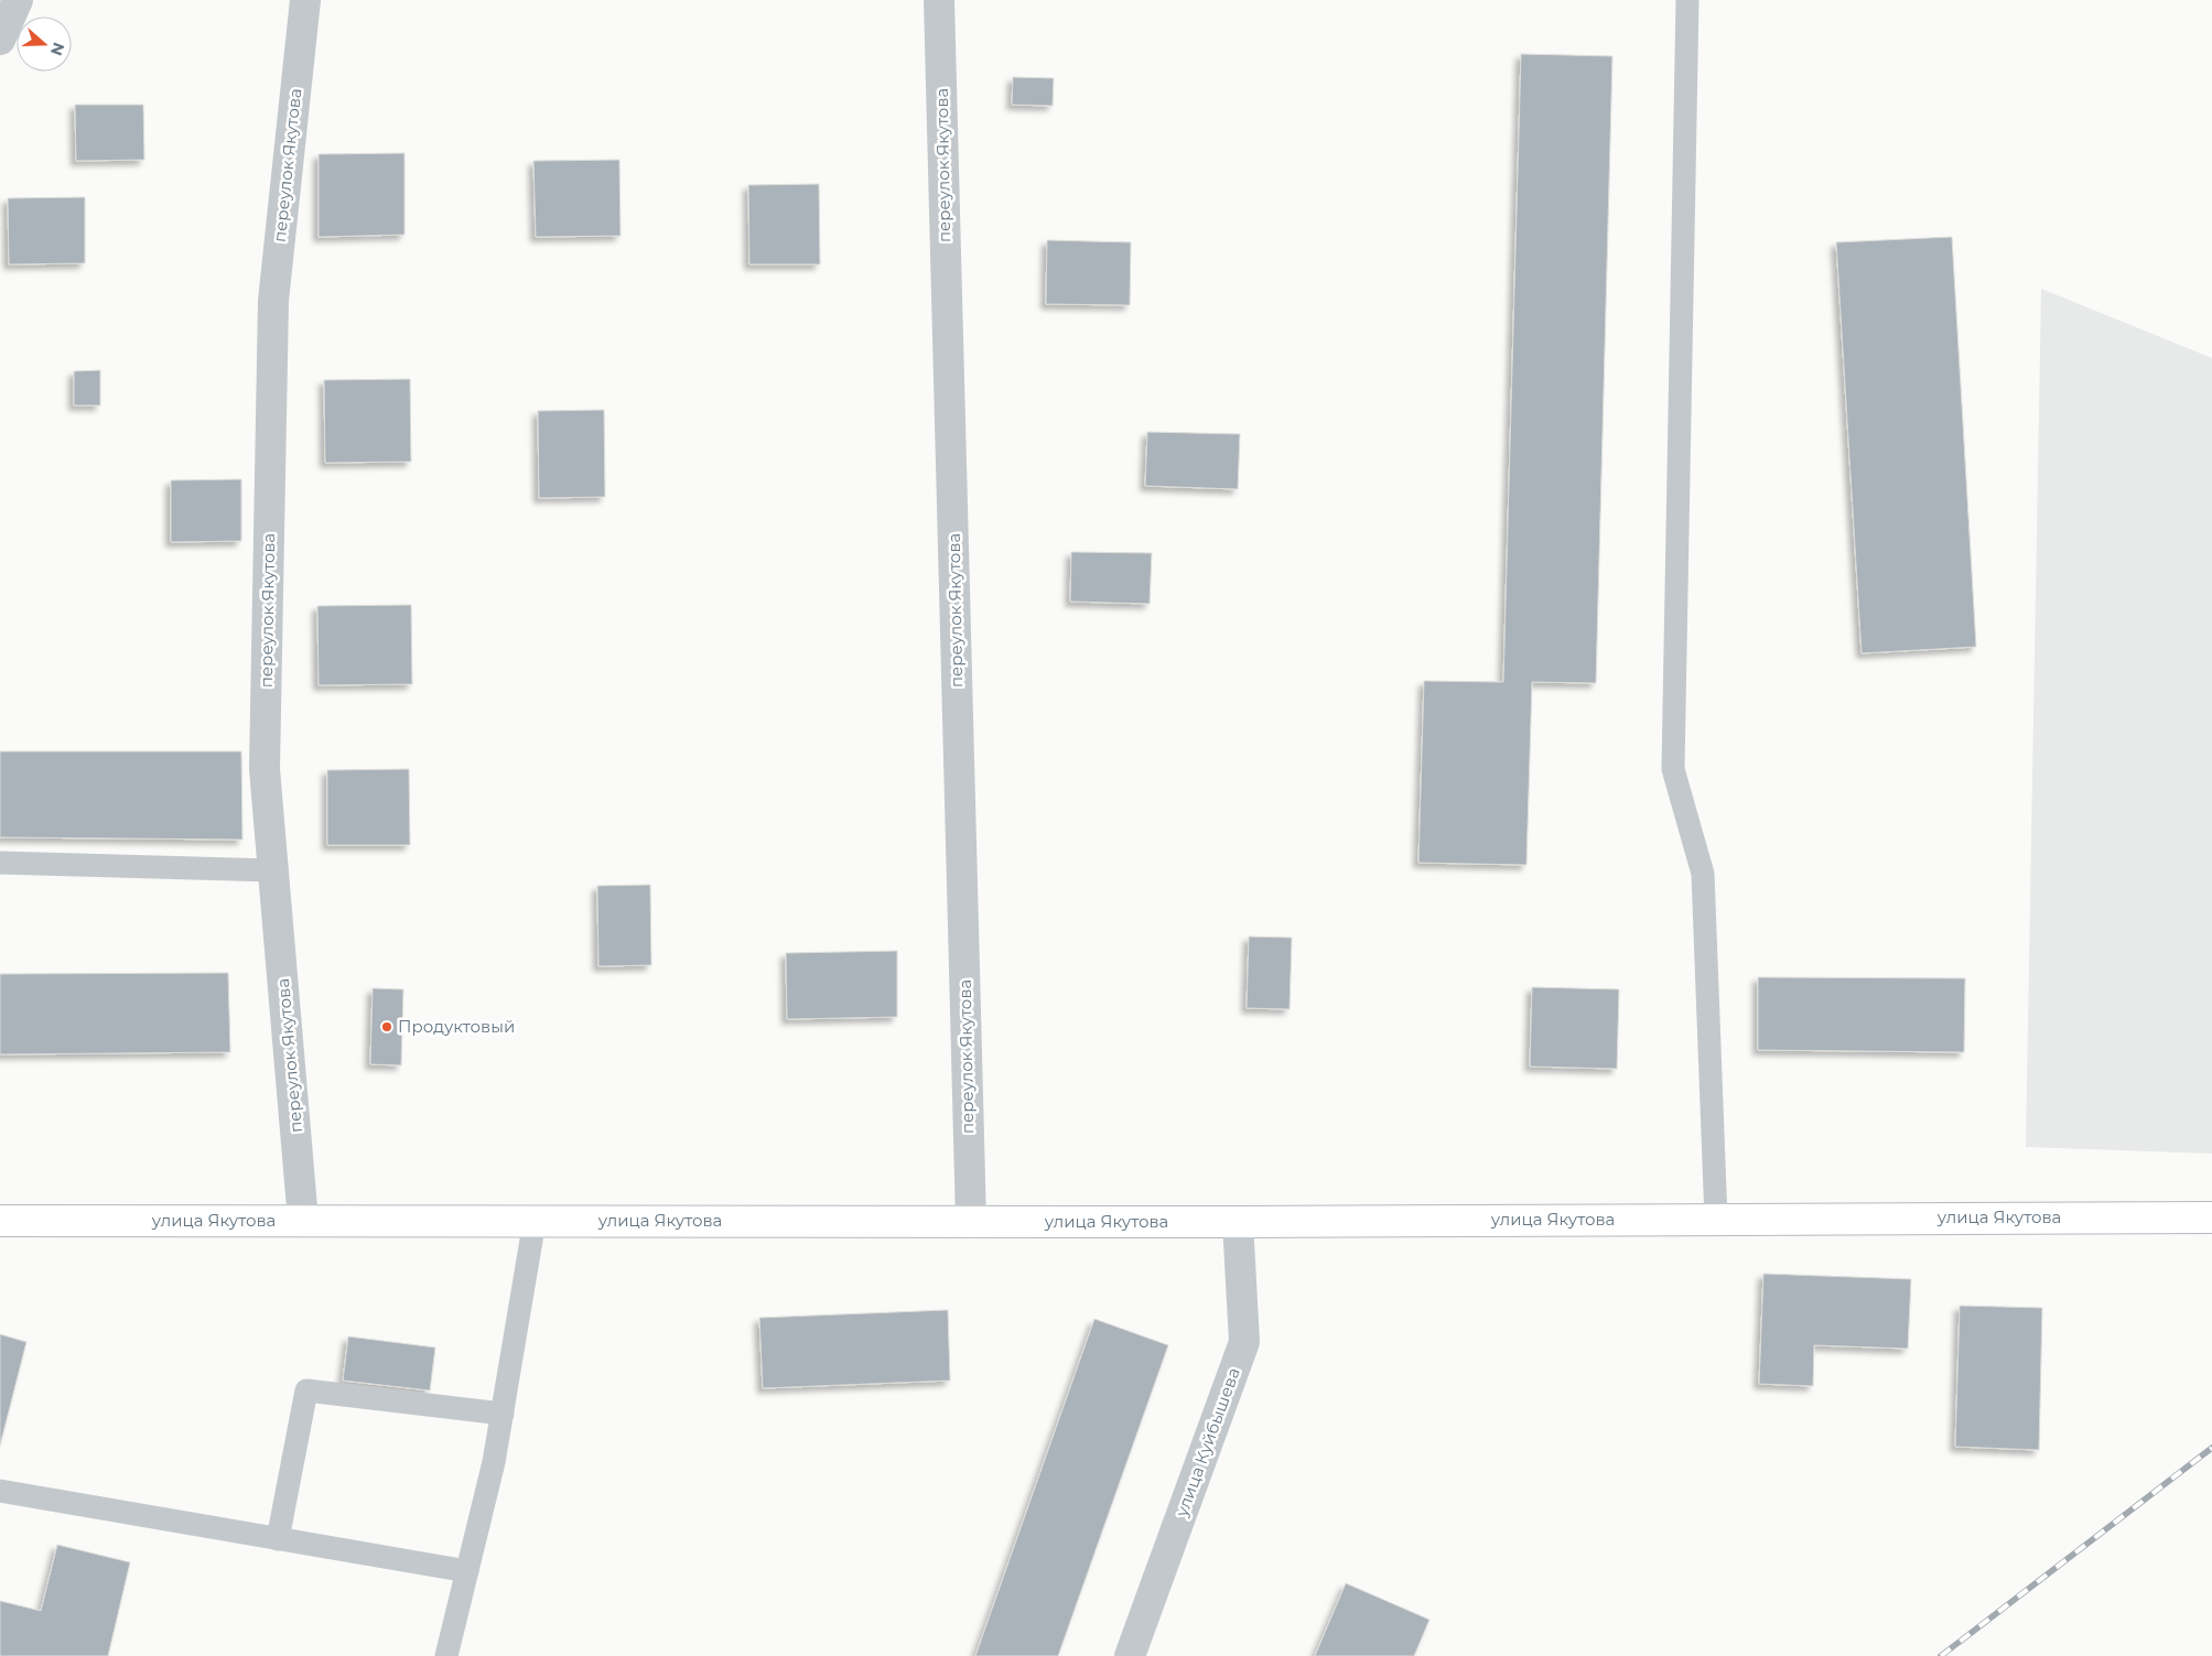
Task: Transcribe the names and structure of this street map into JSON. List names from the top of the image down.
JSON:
{
  "streets": {
    "street": ["переулок Якутова", "улица Якутова", "улица Куйбышева"]
  },
  "crossings": [
    ["переулок Якутова", "улица Якутова"],
    ["улица Якутова", "улица Куйбышева"]
  ],
  "places": ["Продуктовый"],
  "north": "right"
}
